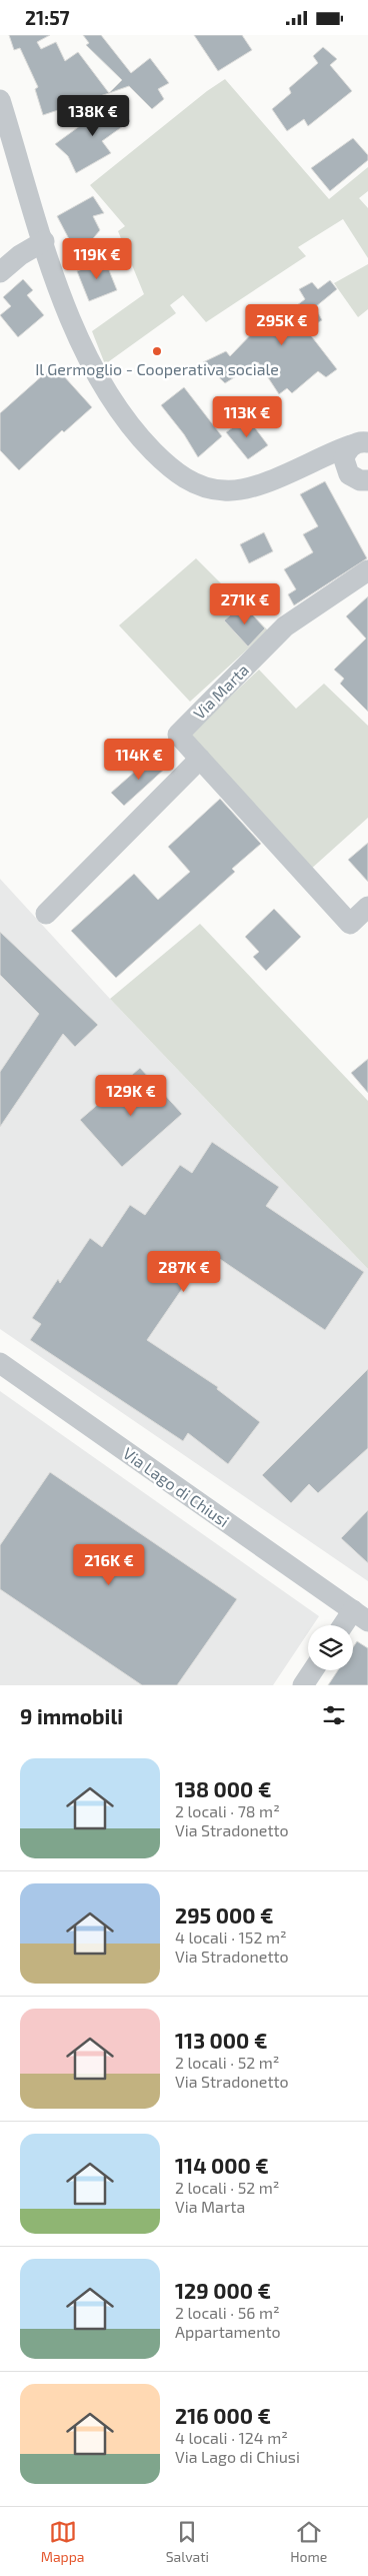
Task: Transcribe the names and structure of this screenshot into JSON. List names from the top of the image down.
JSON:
{
  "streets": {
    "street": ["Via Marta", "Via Lago di Chiusi"]
  },
  "places": ["Il Germoglio - Cooperativa sociale"],
  "page": {
    "status": "21:57",
    "price": [
      "138K €",
      "119K €",
      "295K €",
      "113K €",
      "271K €",
      "114K €",
      "129K €",
      "287K €",
      "216K €"
    ],
    "heading": "9 immobili",
    "list": [
      {
        "name": "138 000 €",
        "note": "2 locali · 78 m² · Via Stradonetto"
      },
      {
        "name": "295 000 €",
        "note": "4 locali · 152 m² · Via Stradonetto"
      },
      {
        "name": "113 000 €",
        "note": "2 locali · 52 m² · Via Stradonetto"
      },
      {
        "name": "114 000 €",
        "note": "2 locali · 52 m² · Via Marta"
      },
      {
        "name": "129 000 €",
        "note": "2 locali · 56 m² · Appartamento"
      },
      {
        "name": "216 000 €",
        "note": "4 locali · 124 m² · Via Lago di Chiusi"
      }
    ],
    "tabs": ["Mappa", "Salvati", "Home"]
  }
}
